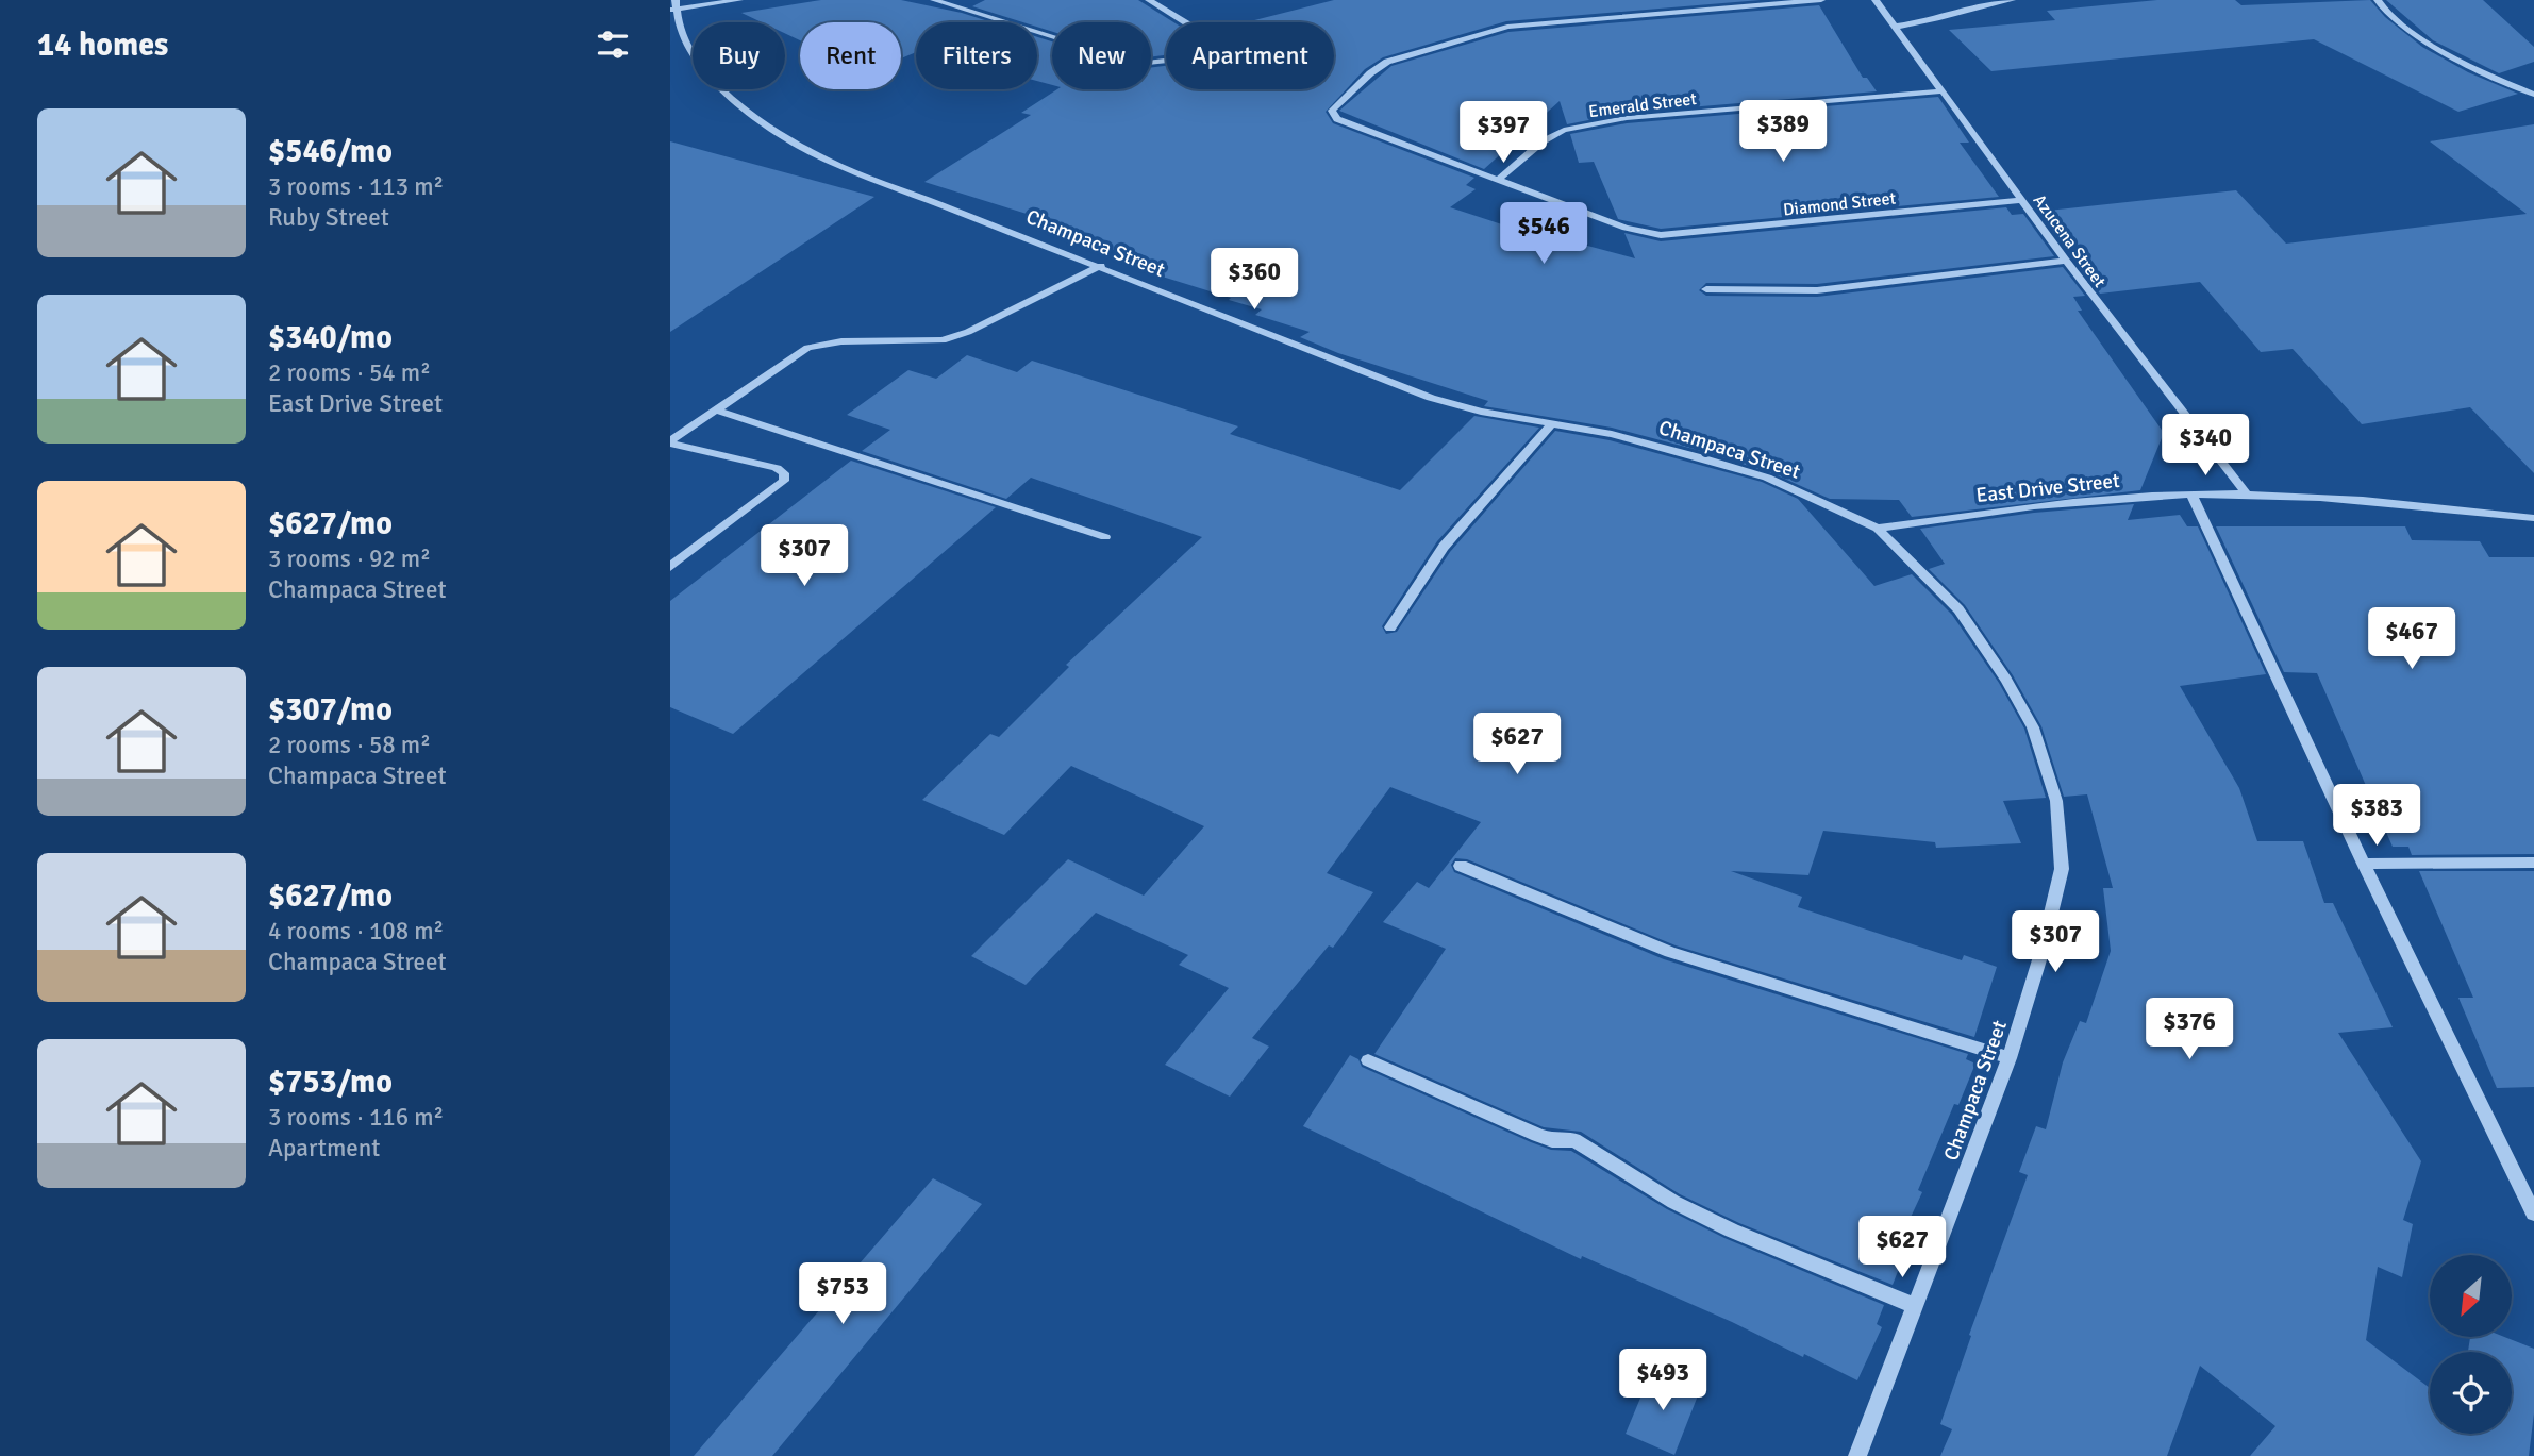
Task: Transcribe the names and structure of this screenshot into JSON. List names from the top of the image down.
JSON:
{
  "streets": {
    "street": [
      "Emerald Street",
      "Diamond Street",
      "Azucena Street",
      "Champaca Street",
      "East Drive Street"
    ]
  },
  "crossings": [
    ["Emerald Street", "Diamond Street"],
    ["Emerald Street", "Azucena Street"],
    ["Diamond Street", "Azucena Street"],
    ["Azucena Street", "East Drive Street"],
    ["Champaca Street", "East Drive Street"]
  ],
  "north": "bottom left",
  "page": {
    "heading": "14 homes",
    "chip": [
      "Buy",
      "Rent",
      "Filters",
      "New",
      "Apartment"
    ],
    "list": [
      {
        "name": "$546/mo",
        "note": "3 rooms · 113 m² · Ruby Street"
      },
      {
        "name": "$340/mo",
        "note": "2 rooms · 54 m² · East Drive Street"
      },
      {
        "name": "$627/mo",
        "note": "3 rooms · 92 m² · Champaca Street"
      },
      {
        "name": "$307/mo",
        "note": "2 rooms · 58 m² · Champaca Street"
      },
      {
        "name": "$627/mo",
        "note": "4 rooms · 108 m² · Champaca Street"
      },
      {
        "name": "$753/mo",
        "note": "3 rooms · 116 m² · Apartment"
      }
    ],
    "price": [
      "$389",
      "$397",
      "$546",
      "$360",
      "$340",
      "$307",
      "$467",
      "$627",
      "$383",
      "$307",
      "$376",
      "$627",
      "$753",
      "$493"
    ]
  }
}
